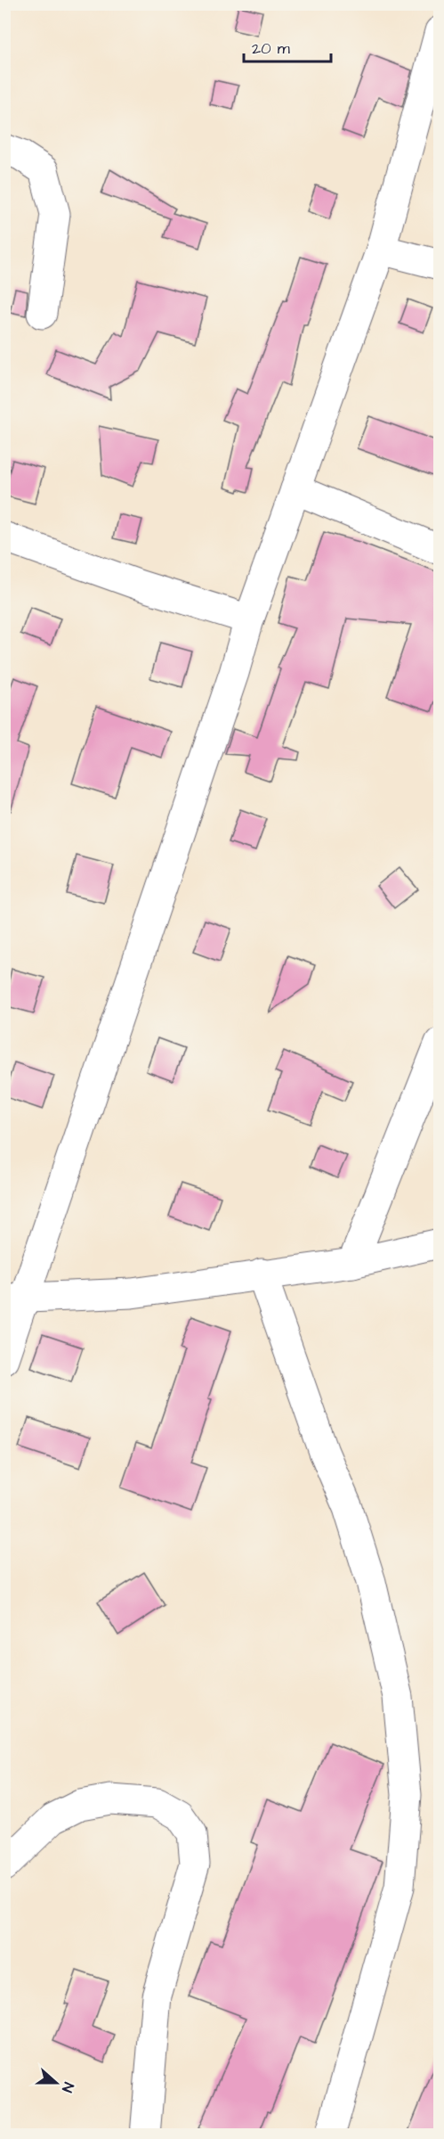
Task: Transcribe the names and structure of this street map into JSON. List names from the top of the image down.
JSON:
{
  "scale_bar": "20 m",
  "north": "right"
}
